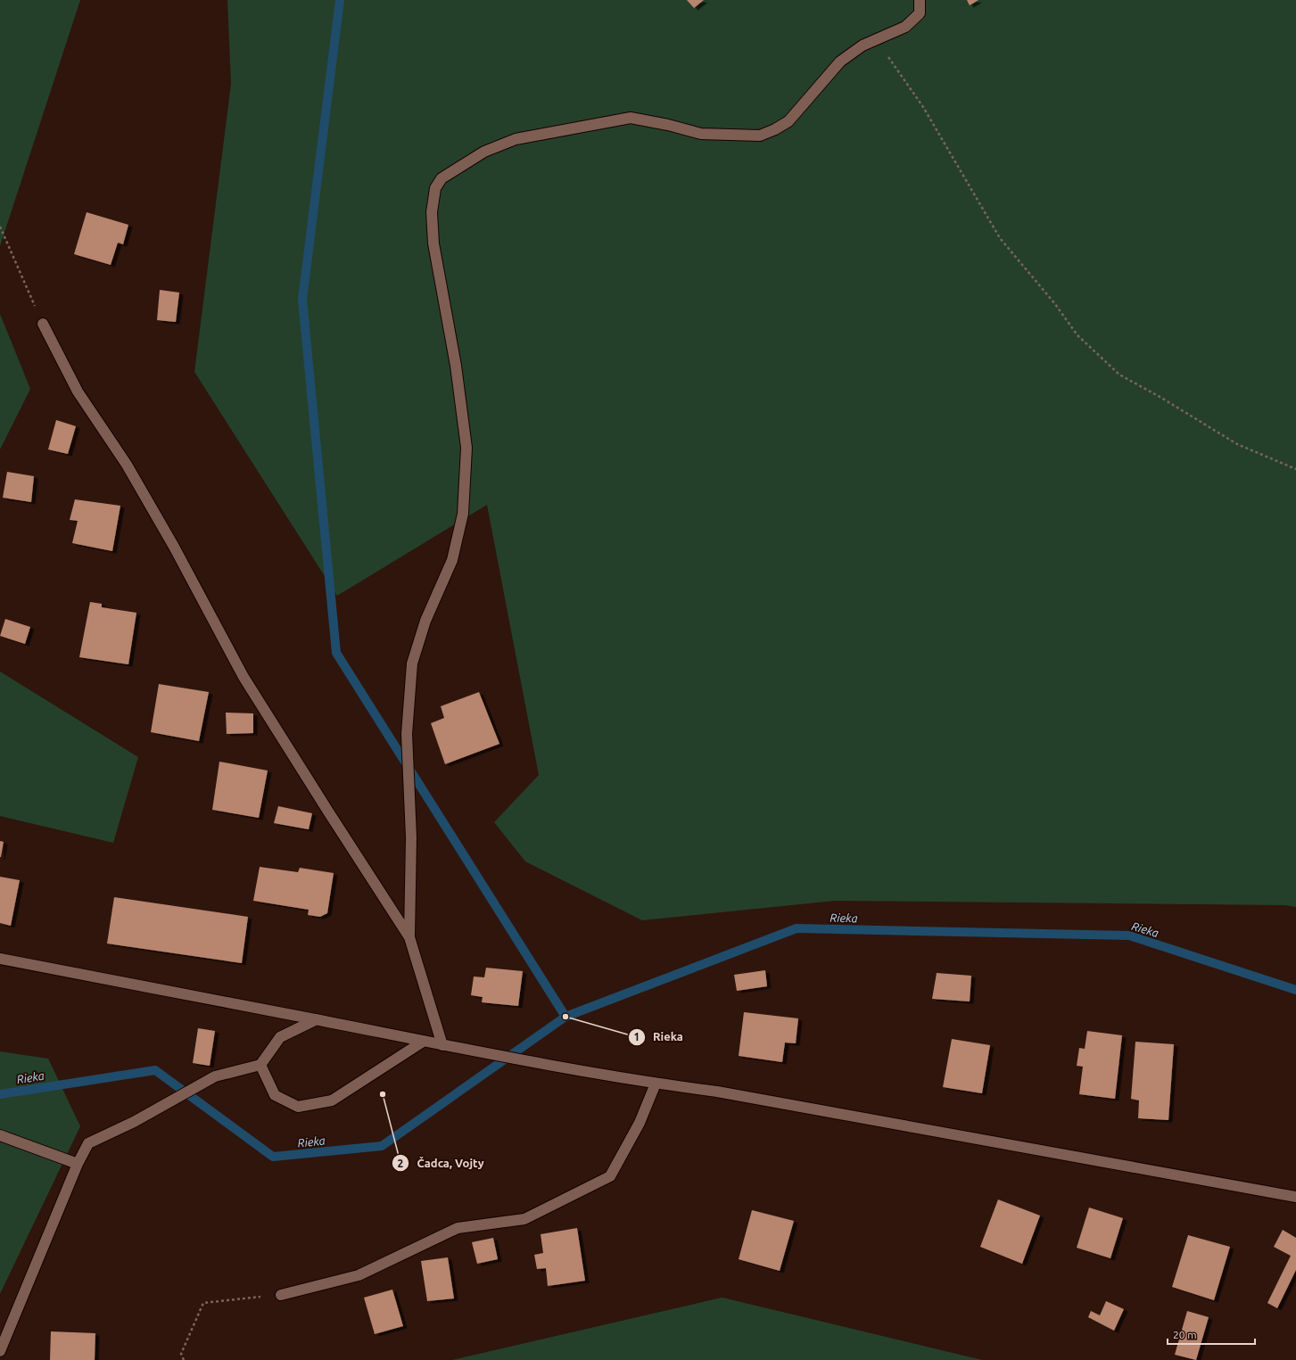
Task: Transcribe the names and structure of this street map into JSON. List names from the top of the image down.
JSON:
{
  "water": ["Rieka"],
  "places": ["Rieka", "Čadca, Vojty"],
  "scale_bar": "20 m"
}
